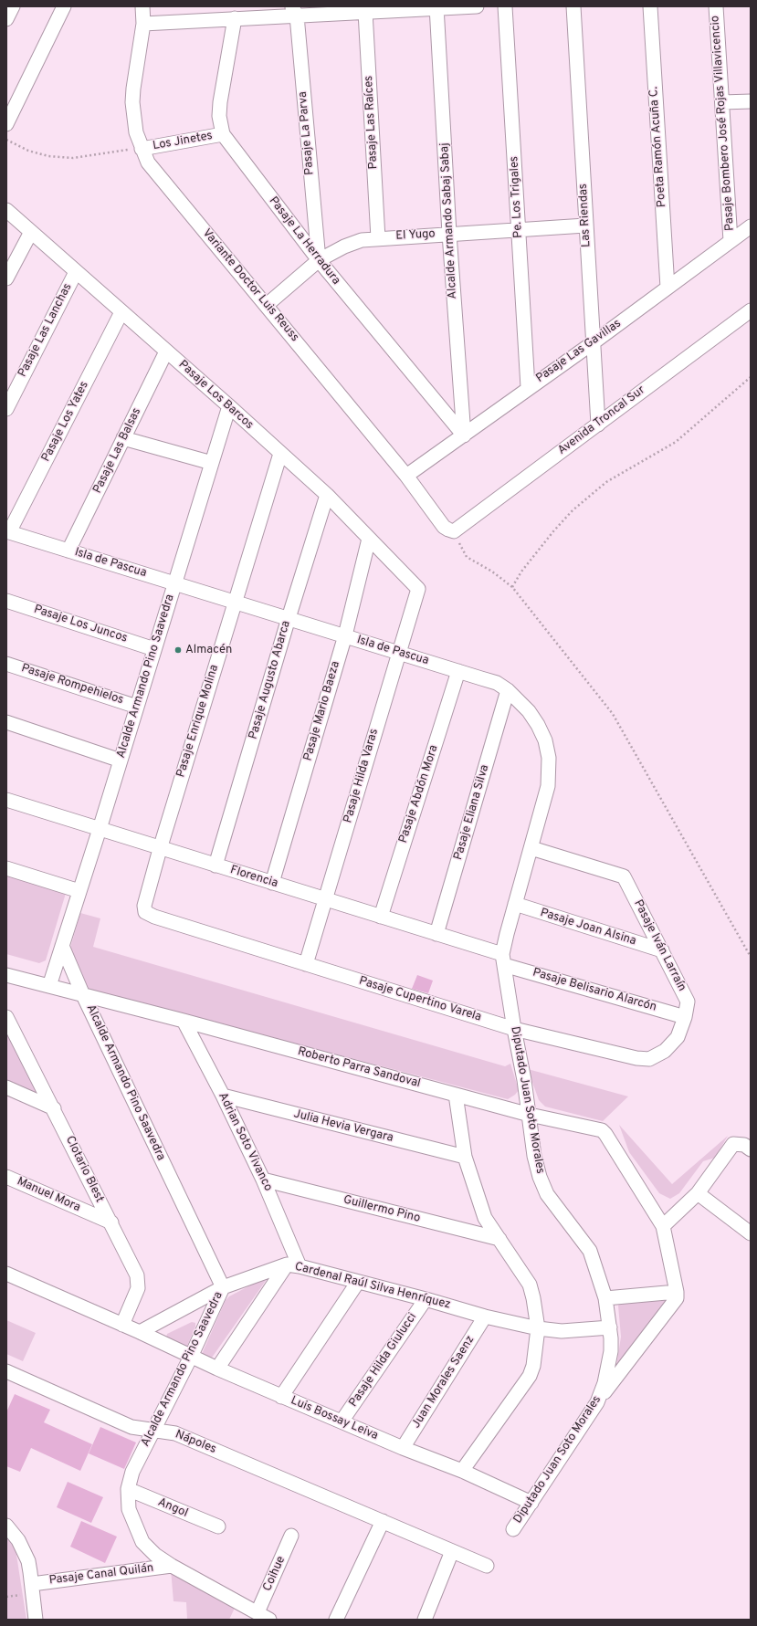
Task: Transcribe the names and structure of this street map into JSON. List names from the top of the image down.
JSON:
{
  "streets": {
    "street": [
      "Pasaje Las Raíces",
      "Pasaje Bombero José Rojas Villavicencio",
      "Pasaje La Parva",
      "Los Jinetes",
      "Poeta Ramón Acuña C.",
      "Pe. Los Trigales",
      "Las Riendas",
      "Alcalde Armando Sabaj Sabaj",
      "El Yugo",
      "Pasaje La Herradura",
      "Variante Doctor Luis Reuss",
      "Pasaje Las Lanchas",
      "Pasaje Las Gavillas",
      "Pasaje Los Barcos",
      "Avenida Troncal Sur",
      "Pasaje Los Yates",
      "Pasaje Las Balsas",
      "Isla de Pascua",
      "Pasaje Los Juncos",
      "Alcalde Armando Pino Saavedra",
      "Pasaje Augusto Abarca",
      "Pasaje Rompehielos",
      "Pasaje Mario Baeza",
      "Pasaje Enrique Molina",
      "Pasaje Hilda Varas",
      "Pasaje Abdón Mora",
      "Pasaje Eliana Silva",
      "Florencia",
      "Pasaje Joan Alsina",
      "Pasaje Iván Larraín",
      "Pasaje Belisario Alarcón",
      "Pasaje Cupertino Varela",
      "Roberto Parra Sandoval",
      "Diputado Juan Soto Morales",
      "Julia Hevia Vergara",
      "Adrian Soto Vivanco",
      "Clotario Blest",
      "Manuel Mora",
      "Guillermo Pino",
      "Cardenal Raúl Silva Henríquez",
      "Pasaje Hilda Giulucci",
      "Juan Morales Saenz",
      "Luis Bossay Leiva",
      "Nápoles",
      "Angol",
      "Coihue",
      "Pasaje Canal Quilán"
    ]
  },
  "crossings": [
    ["Pasaje Las Raíces", "El Yugo"],
    ["Pasaje Bombero José Rojas Villavicencio", "Pasaje Las Gavillas"],
    ["Pasaje La Parva", "El Yugo"],
    ["Pasaje La Parva", "Pasaje La Herradura"],
    ["Los Jinetes", "Pasaje La Herradura"],
    ["Los Jinetes", "Variante Doctor Luis Reuss"],
    ["Poeta Ramón Acuña C.", "Pasaje Las Gavillas"],
    ["Pe. Los Trigales", "El Yugo"],
    ["Pe. Los Trigales", "Pasaje Las Gavillas"],
    ["Las Riendas", "El Yugo"],
    ["Las Riendas", "Pasaje Las Gavillas"],
    ["Las Riendas", "Avenida Troncal Sur"],
    ["Alcalde Armando Sabaj Sabaj", "El Yugo"],
    ["Alcalde Armando Sabaj Sabaj", "Pasaje La Herradura"],
    ["Alcalde Armando Sabaj Sabaj", "Pasaje Las Gavillas"],
    ["El Yugo", "Pasaje La Herradura"],
    ["El Yugo", "Variante Doctor Luis Reuss"],
    ["Pasaje La Herradura", "Pasaje Las Gavillas"],
    ["Variante Doctor Luis Reuss", "Pasaje Las Gavillas"],
    ["Variante Doctor Luis Reuss", "Avenida Troncal Sur"],
    ["Pasaje Las Lanchas", "Pasaje Los Barcos"],
    ["Pasaje Los Barcos", "Pasaje Los Yates"],
    ["Pasaje Los Barcos", "Pasaje Las Balsas"],
    ["Pasaje Los Barcos", "Alcalde Armando Pino Saavedra"],
    ["Pasaje Los Barcos", "Pasaje Augusto Abarca"],
    ["Pasaje Los Barcos", "Pasaje Mario Baeza"],
    ["Pasaje Los Barcos", "Pasaje Enrique Molina"],
    ["Pasaje Los Barcos", "Pasaje Hilda Varas"],
    ["Pasaje Los Yates", "Isla de Pascua"],
    ["Pasaje Las Balsas", "Isla de Pascua"],
    ["Isla de Pascua", "Alcalde Armando Pino Saavedra"],
    ["Isla de Pascua", "Pasaje Augusto Abarca"],
    ["Isla de Pascua", "Pasaje Mario Baeza"],
    ["Isla de Pascua", "Pasaje Enrique Molina"],
    ["Isla de Pascua", "Pasaje Hilda Varas"],
    ["Isla de Pascua", "Pasaje Abdón Mora"],
    ["Isla de Pascua", "Pasaje Eliana Silva"],
    ["Isla de Pascua", "Florencia"],
    ["Isla de Pascua", "Pasaje Joan Alsina"],
    ["Isla de Pascua", "Pasaje Iván Larraín"],
    ["Isla de Pascua", "Pasaje Belisario Alarcón"],
    ["Isla de Pascua", "Diputado Juan Soto Morales"],
    ["Pasaje Los Juncos", "Alcalde Armando Pino Saavedra"],
    ["Alcalde Armando Pino Saavedra", "Pasaje Rompehielos"],
    ["Alcalde Armando Pino Saavedra", "Florencia"],
    ["Alcalde Armando Pino Saavedra", "Roberto Parra Sandoval"],
    ["Alcalde Armando Pino Saavedra", "Cardenal Raúl Silva Henríquez"],
    ["Alcalde Armando Pino Saavedra", "Luis Bossay Leiva"],
    ["Alcalde Armando Pino Saavedra", "Nápoles"],
    ["Alcalde Armando Pino Saavedra", "Angol"],
    ["Alcalde Armando Pino Saavedra", "Coihue"],
    ["Alcalde Armando Pino Saavedra", "Pasaje Canal Quilán"],
    ["Pasaje Augusto Abarca", "Florencia"],
    ["Pasaje Mario Baeza", "Florencia"],
    ["Pasaje Enrique Molina", "Florencia"],
    ["Pasaje Enrique Molina", "Pasaje Cupertino Varela"],
    ["Pasaje Hilda Varas", "Florencia"],
    ["Pasaje Hilda Varas", "Pasaje Cupertino Varela"],
    ["Pasaje Abdón Mora", "Florencia"],
    ["Pasaje Eliana Silva", "Florencia"],
    ["Florencia", "Pasaje Belisario Alarcón"],
    ["Florencia", "Diputado Juan Soto Morales"],
    ["Pasaje Joan Alsina", "Pasaje Iván Larraín"],
    ["Pasaje Iván Larraín", "Pasaje Belisario Alarcón"],
    ["Pasaje Iván Larraín", "Pasaje Cupertino Varela"],
    ["Pasaje Belisario Alarcón", "Pasaje Cupertino Varela"],
    ["Pasaje Belisario Alarcón", "Diputado Juan Soto Morales"],
    ["Pasaje Cupertino Varela", "Diputado Juan Soto Morales"],
    ["Roberto Parra Sandoval", "Diputado Juan Soto Morales"],
    ["Roberto Parra Sandoval", "Adrian Soto Vivanco"],
    ["Diputado Juan Soto Morales", "Cardenal Raúl Silva Henríquez"],
    ["Diputado Juan Soto Morales", "Luis Bossay Leiva"],
    ["Julia Hevia Vergara", "Adrian Soto Vivanco"],
    ["Adrian Soto Vivanco", "Guillermo Pino"],
    ["Adrian Soto Vivanco", "Cardenal Raúl Silva Henríquez"],
    ["Clotario Blest", "Manuel Mora"],
    ["Cardenal Raúl Silva Henríquez", "Pasaje Hilda Giulucci"],
    ["Cardenal Raúl Silva Henríquez", "Juan Morales Saenz"],
    ["Cardenal Raúl Silva Henríquez", "Luis Bossay Leiva"],
    ["Pasaje Hilda Giulucci", "Luis Bossay Leiva"],
    ["Juan Morales Saenz", "Luis Bossay Leiva"]
  ],
  "places": ["Almacén"]
}
